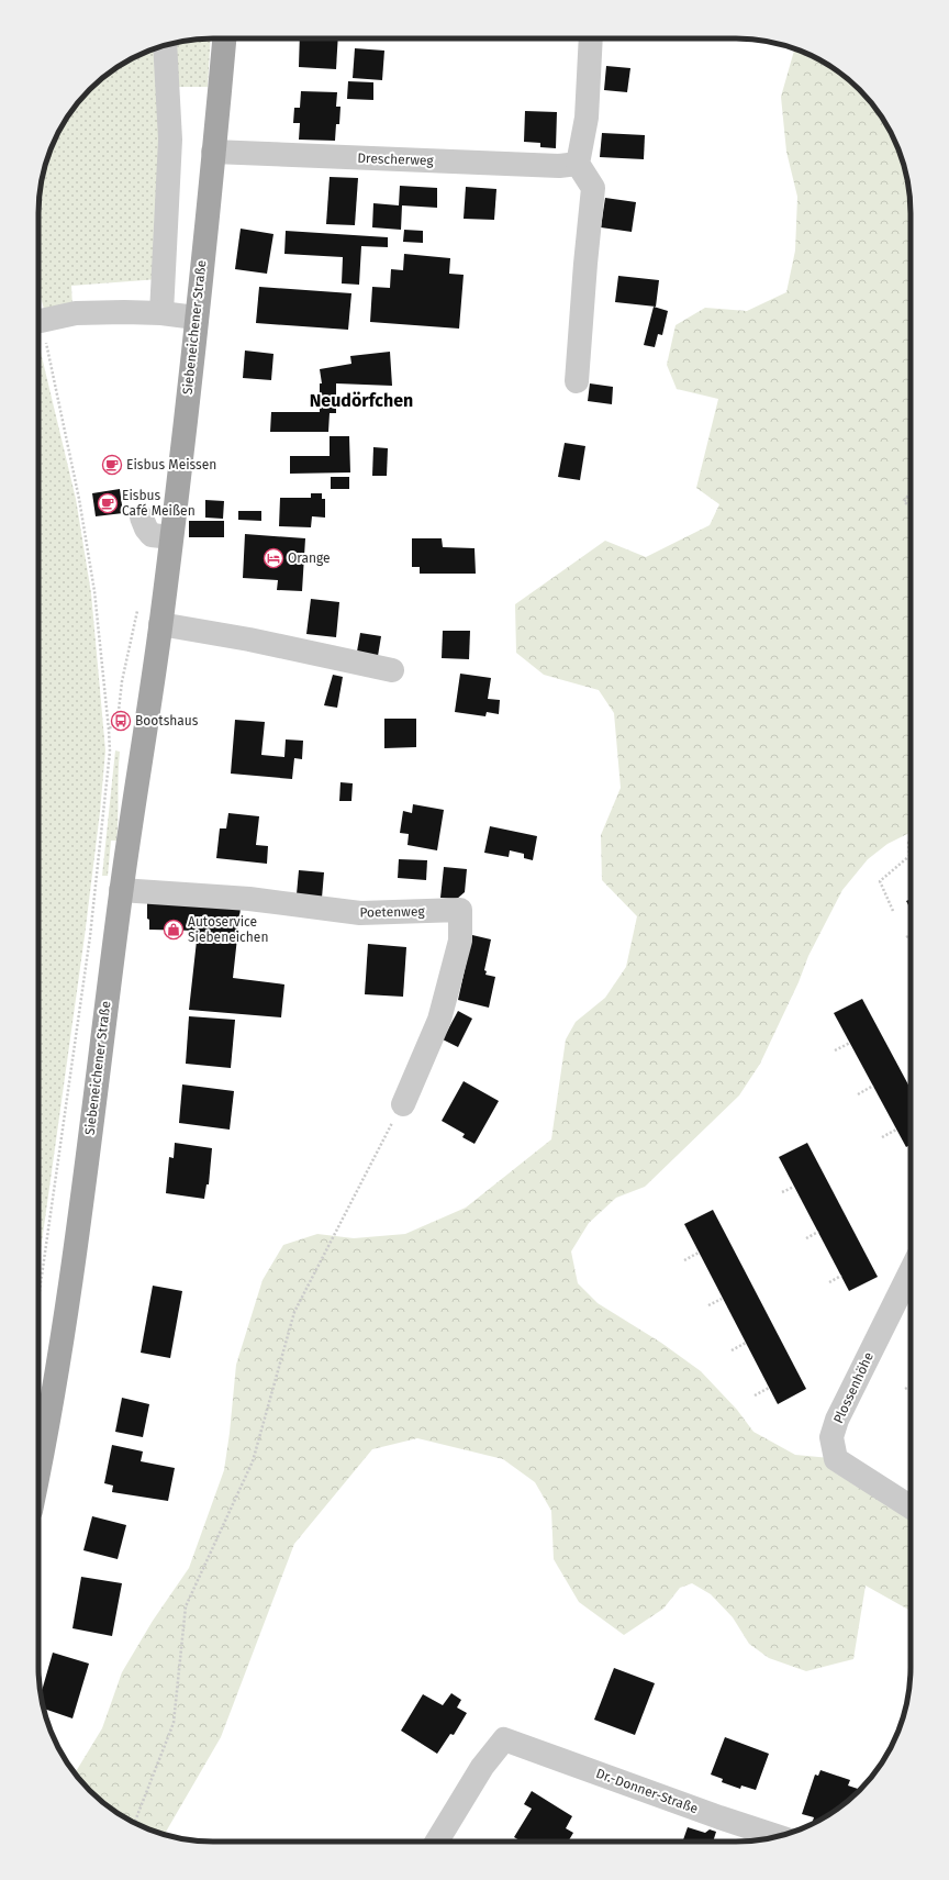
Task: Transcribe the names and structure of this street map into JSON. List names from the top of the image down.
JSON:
{
  "streets": {
    "main road": ["Siebeneichener Straße"],
    "street": [
      "Drescherweg",
      "Poetenweg",
      "Plossenhöhe",
      "Dr.-Donner-Straße"
    ]
  },
  "crossings": [
    ["Drescherweg", "Siebeneichener Straße"],
    ["Siebeneichener Straße", "Poetenweg"]
  ],
  "districts": ["Neudörfchen"],
  "places": {
    "cafe": ["Eisbus Meissen", "Eisbus Café Meißen"],
    "hotel": ["Orange"],
    "bus stop": ["Bootshaus"],
    "shop": ["Autoservice Siebeneichen"]
  }
}
